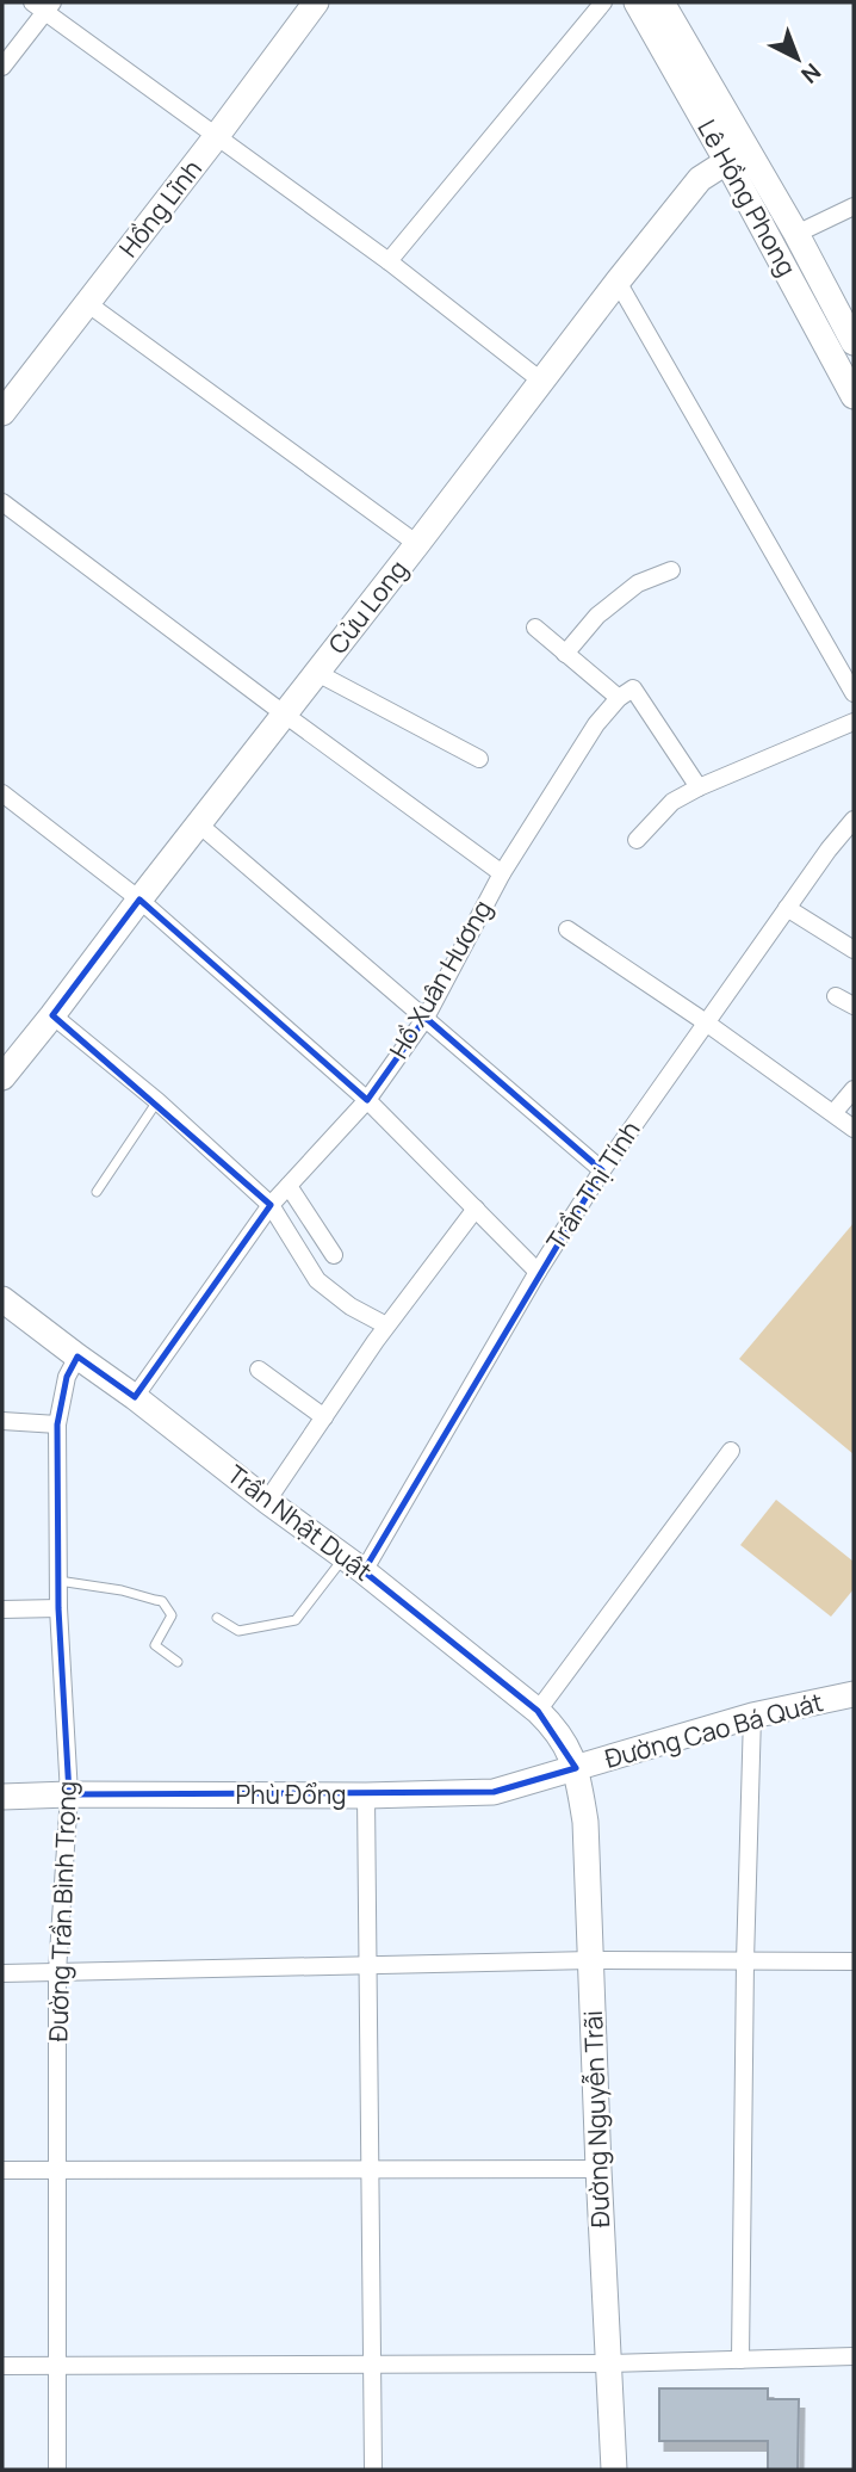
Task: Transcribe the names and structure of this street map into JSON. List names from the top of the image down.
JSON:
{
  "streets": {
    "street": [
      "Lê Hồng Phong",
      "Hồng Lĩnh",
      "Cửu Long",
      "Hồ Xuân Hương",
      "Trần Thị Tính",
      "Trần Nhật Duật",
      "Đường Cao Bá Quát",
      "Phù Đổng",
      "Đường Trần Bình Trọng",
      "Đường Nguyễn Trãi"
    ]
  },
  "crossings": [
    ["Lê Hồng Phong", "Cửu Long"],
    ["Hồ Xuân Hương", "Trần Nhật Duật"],
    ["Trần Thị Tính", "Trần Nhật Duật"],
    ["Trần Nhật Duật", "Đường Cao Bá Quát"],
    ["Trần Nhật Duật", "Phù Đổng"],
    ["Trần Nhật Duật", "Đường Trần Bình Trọng"],
    ["Trần Nhật Duật", "Đường Nguyễn Trãi"],
    ["Đường Cao Bá Quát", "Phù Đổng"],
    ["Đường Cao Bá Quát", "Đường Nguyễn Trãi"],
    ["Phù Đổng", "Đường Trần Bình Trọng"],
    ["Phù Đổng", "Đường Nguyễn Trãi"]
  ],
  "north": "bottom right"
}
